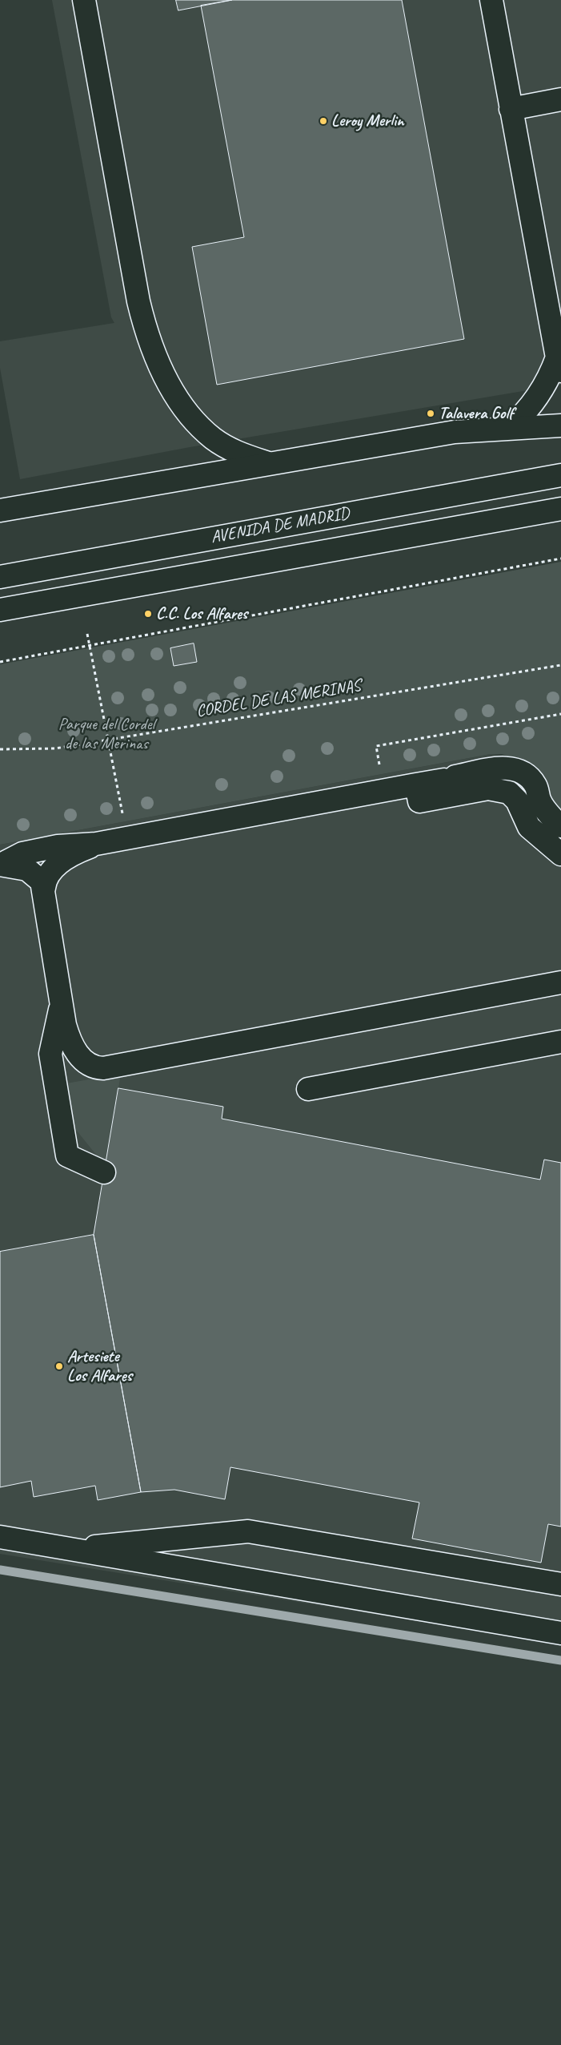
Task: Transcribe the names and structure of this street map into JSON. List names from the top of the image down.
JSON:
{
  "streets": {
    "main road": ["AVENIDA DE MADRID"],
    "path": ["CORDEL DE LAS MERINAS"]
  },
  "parks": ["Parque del Cordel de las Merinas"],
  "places": [
    "Leroy Merlin",
    "Talavera Golf",
    "C.C. Los Alfares",
    "Artesiete Los Alfares"
  ]
}
